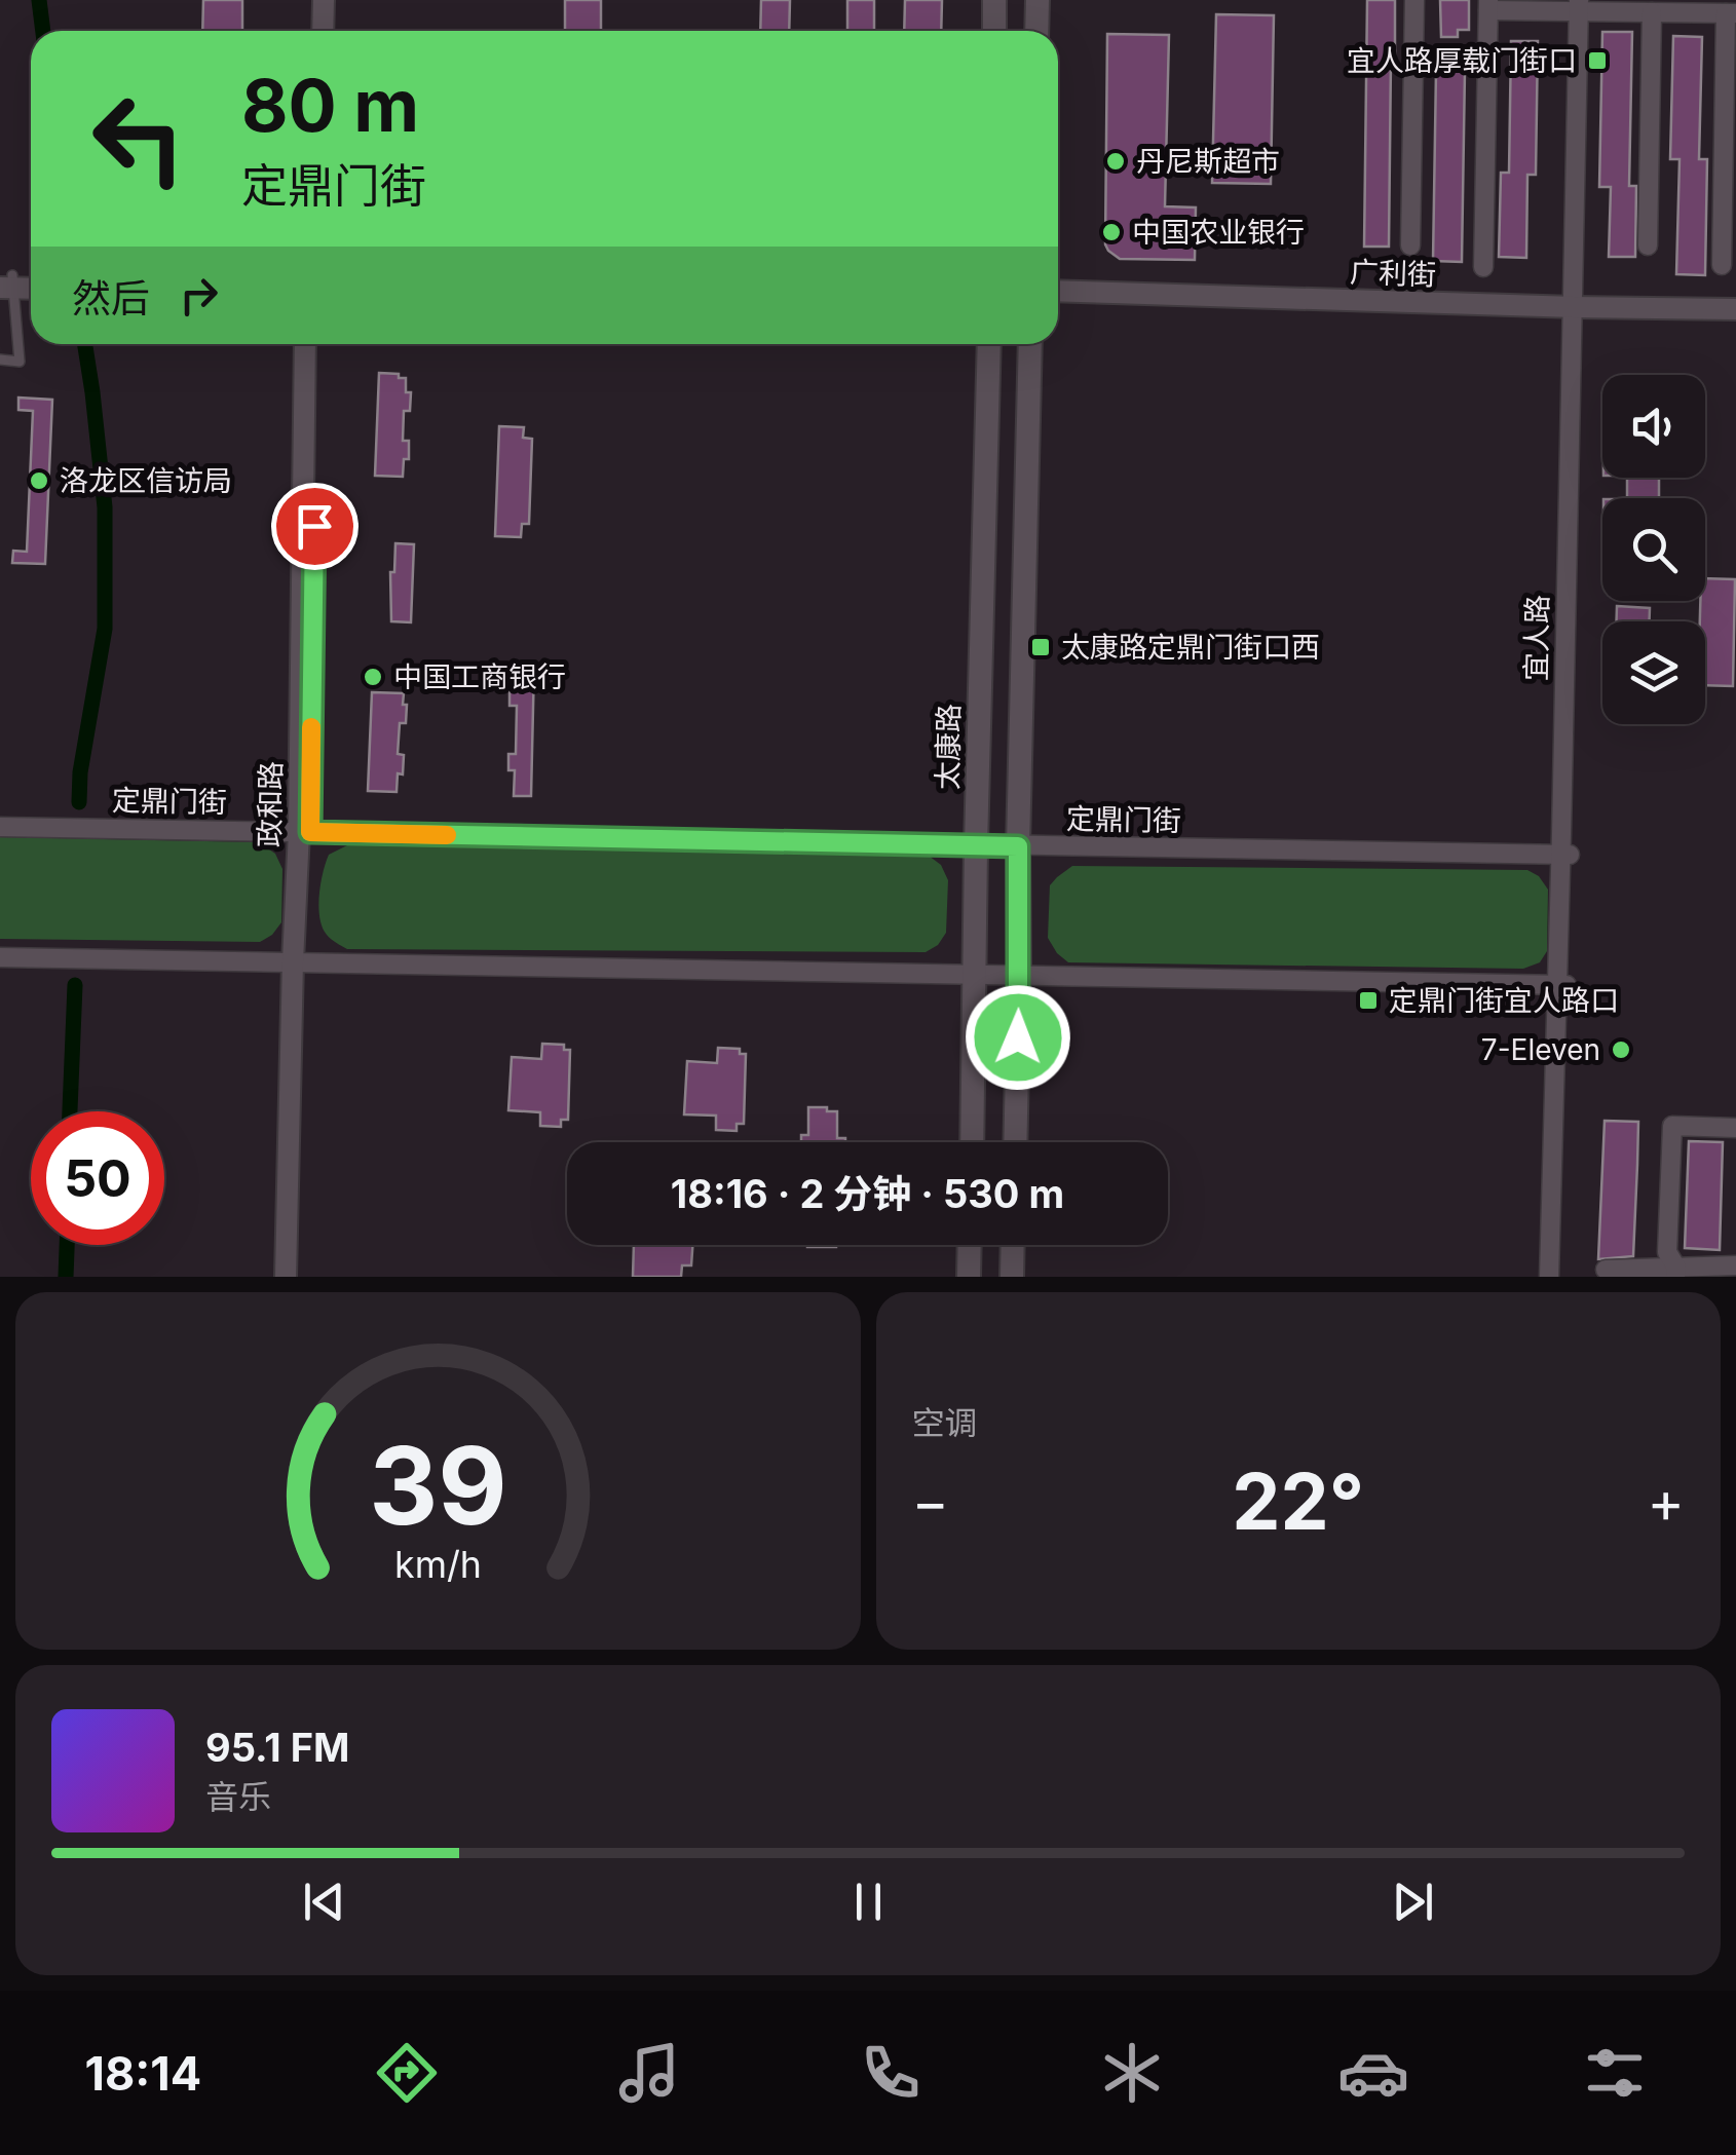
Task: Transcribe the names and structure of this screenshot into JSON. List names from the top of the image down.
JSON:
{
  "streets": {
    "main road": ["太康路"],
    "street": [
      "广利街",
      "宜人路",
      "定鼎门街",
      "政和路"
    ]
  },
  "crossings": [
    ["广利街", "宜人路"],
    ["宜人路", "定鼎门街"],
    ["太康路", "定鼎门街"],
    ["定鼎门街", "政和路"]
  ],
  "places": {
    "transit": ["宜人路厚载门街口", "太康路定鼎门街口西", "定鼎门街宜人路口"],
    "other": [
      "丹尼斯超市",
      "中国农业银行",
      "洛龙区信访局",
      "中国工商银行",
      "7-Eleven"
    ]
  },
  "page": {
    "turn": ["80 m", "定鼎门街"],
    "then": "然后",
    "limit": "50",
    "trip": "18:16 · 2 分钟 · 530 m",
    "tile": "空调",
    "heat": ["−", "22°", "+"],
    "song": ["95.1 FM", "音乐"],
    "tabs": "18:14",
    "gauge": ["39", "km/h"]
  }
}
